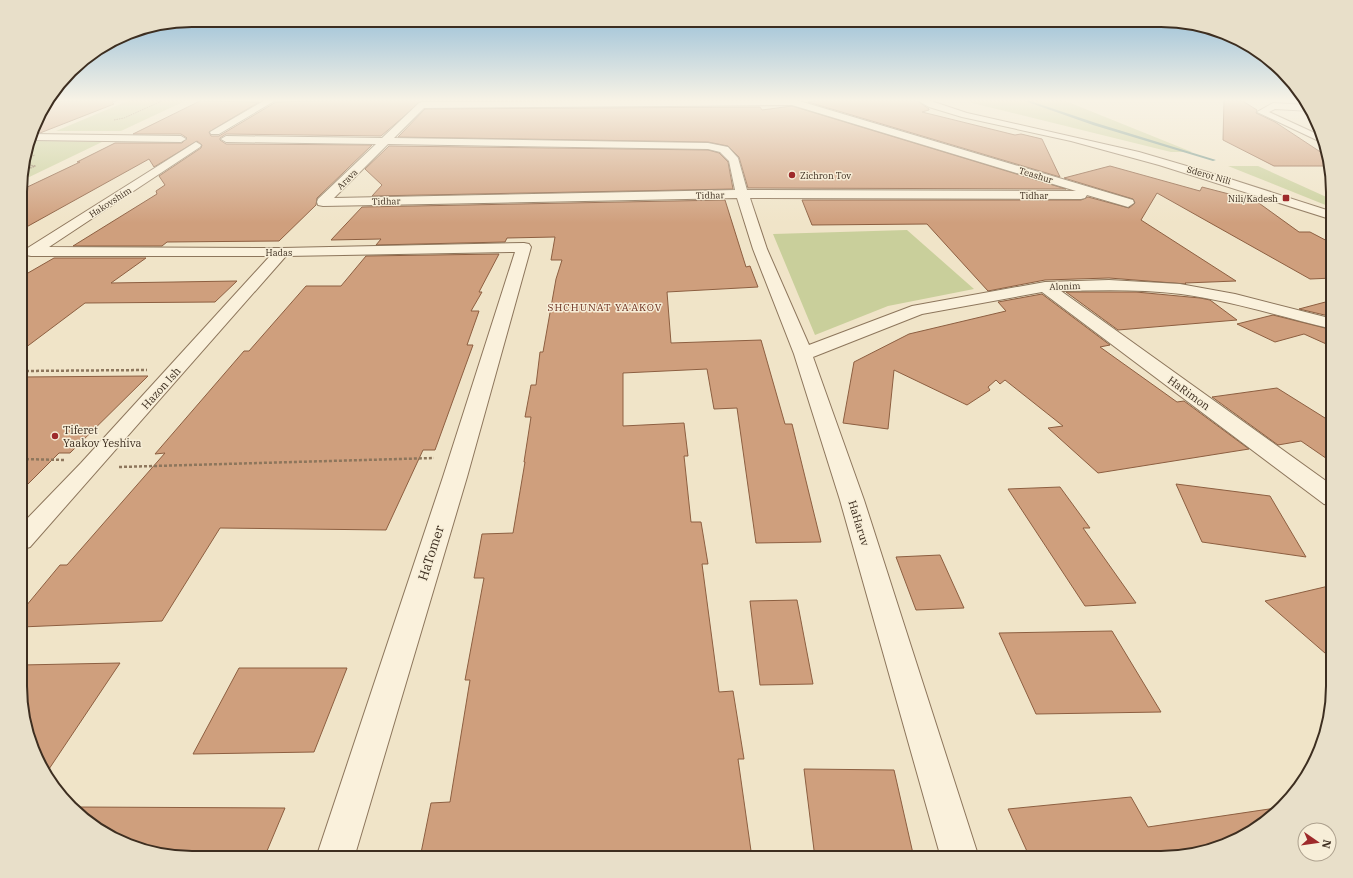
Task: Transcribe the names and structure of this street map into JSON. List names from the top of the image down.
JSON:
{
  "streets": {
    "street": [
      "Teashur",
      "Sderot Nili",
      "Arava",
      "Tidhar",
      "Hakovshim",
      "Hadas",
      "Alonim",
      "Hazon Ish",
      "HaRimon",
      "HaHaruv",
      "HaTomer"
    ]
  },
  "crossings": [
    ["Teashur", "Tidhar"],
    ["Arava", "Tidhar"],
    ["Tidhar", "HaHaruv"],
    ["Hakovshim", "Hadas"],
    ["Hadas", "Hazon Ish"],
    ["Hadas", "HaTomer"],
    ["Alonim", "HaRimon"],
    ["Alonim", "HaHaruv"]
  ],
  "districts": ["SHCHUNAT YA'AKOV"],
  "places": {
    "other": ["Zichron Tov", "Tiferet Yaakov Yeshiva"],
    "transit": ["Nili/Kadesh"]
  },
  "north": "right"
}
